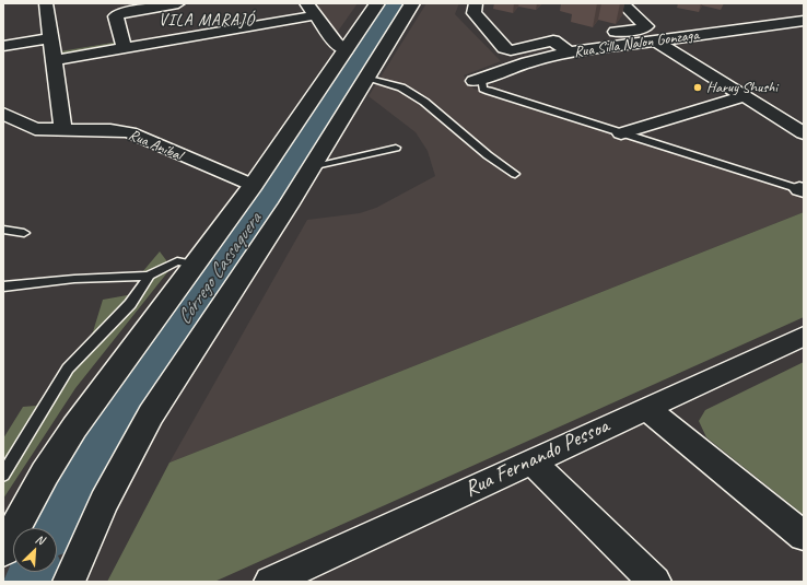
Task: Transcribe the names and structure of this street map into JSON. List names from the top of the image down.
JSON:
{
  "streets": {
    "street": ["Rua Silla Nalon Gonzaga", "Rua Aníbal", "Rua Fernando Pessoa"]
  },
  "districts": ["VILA MARAJÓ"],
  "water": ["Córrego Cassaquera"],
  "places": ["Haruy Shushi"],
  "north": "top right"
}
